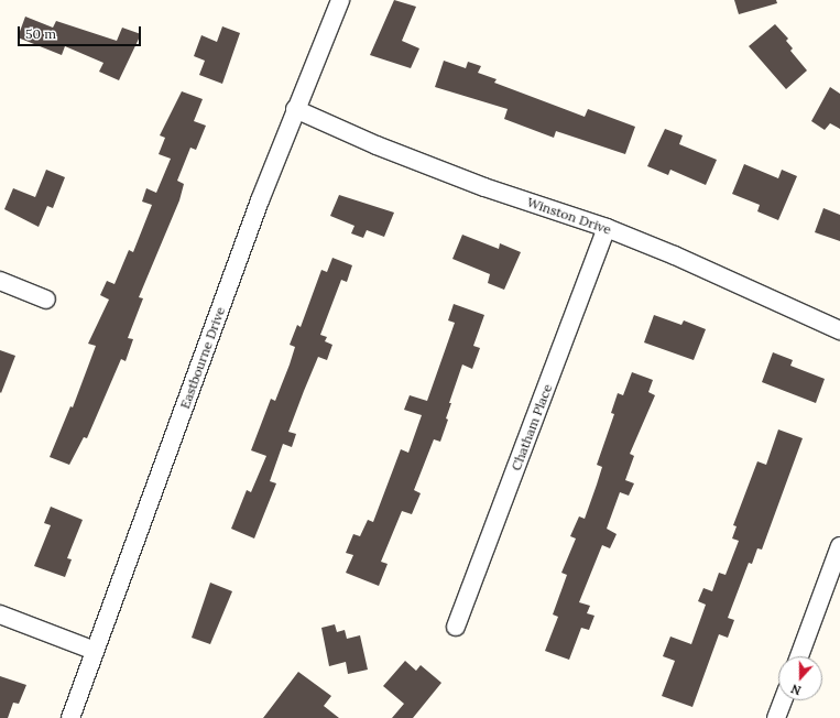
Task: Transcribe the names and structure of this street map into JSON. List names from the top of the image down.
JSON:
{
  "streets": {
    "street": ["Winston Drive", "Eastbourne Drive", "Chatham Place"]
  },
  "crossings": [
    ["Winston Drive", "Eastbourne Drive"],
    ["Winston Drive", "Chatham Place"]
  ],
  "scale_bar": "50 m",
  "north": "bottom"
}
